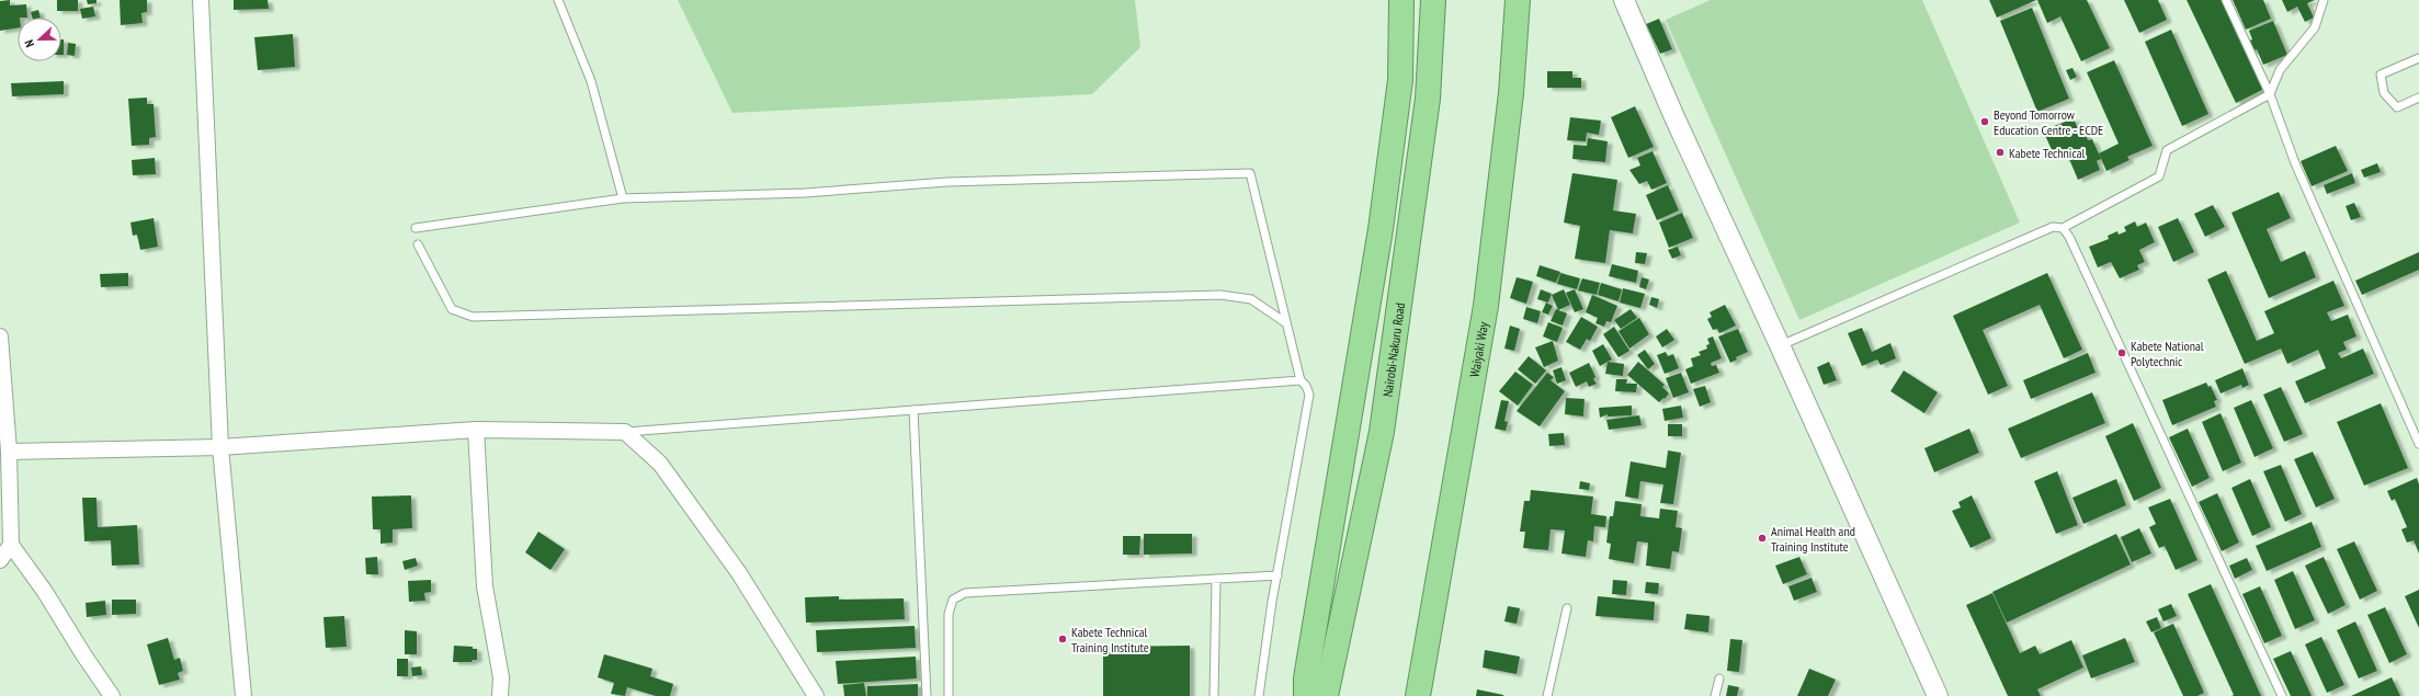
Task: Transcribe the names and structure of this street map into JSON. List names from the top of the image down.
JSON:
{
  "streets": {
    "highway": ["Nairobi-Nakuru Road", "Waiyaki Way"]
  },
  "places": [
    "Beyond Tomorrow Education Centre - ECDE",
    "Kabete Technical",
    "Kabete National Polytechnic",
    "Animal Health and Training Institute",
    "Kabete Technical Training Institute"
  ],
  "north": "left"
}
